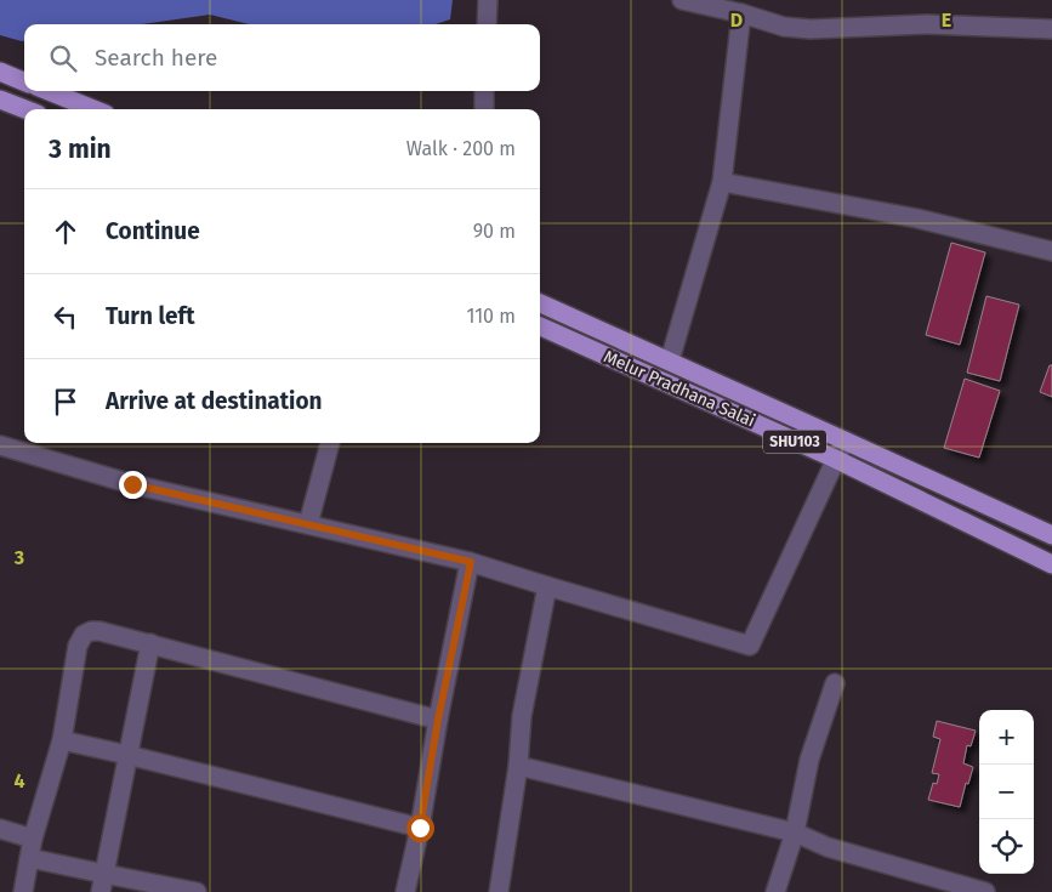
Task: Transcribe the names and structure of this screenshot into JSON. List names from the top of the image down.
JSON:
{
  "streets": {
    "main road": ["Melur Pradhana Salai", "SHU103"]
  },
  "page": {
    "search": "Search here",
    "heading": ["3 min", "Walk · 200 m"],
    "list": [
      ["Continue", "90 m"],
      ["Turn left", "110 m"],
      "Arrive at destination"
    ],
    "map_buttons": ["+", "−"]
  },
  "grid": {
    "columns": ["D", "E"],
    "rows": ["3", "4"]
  }
}
